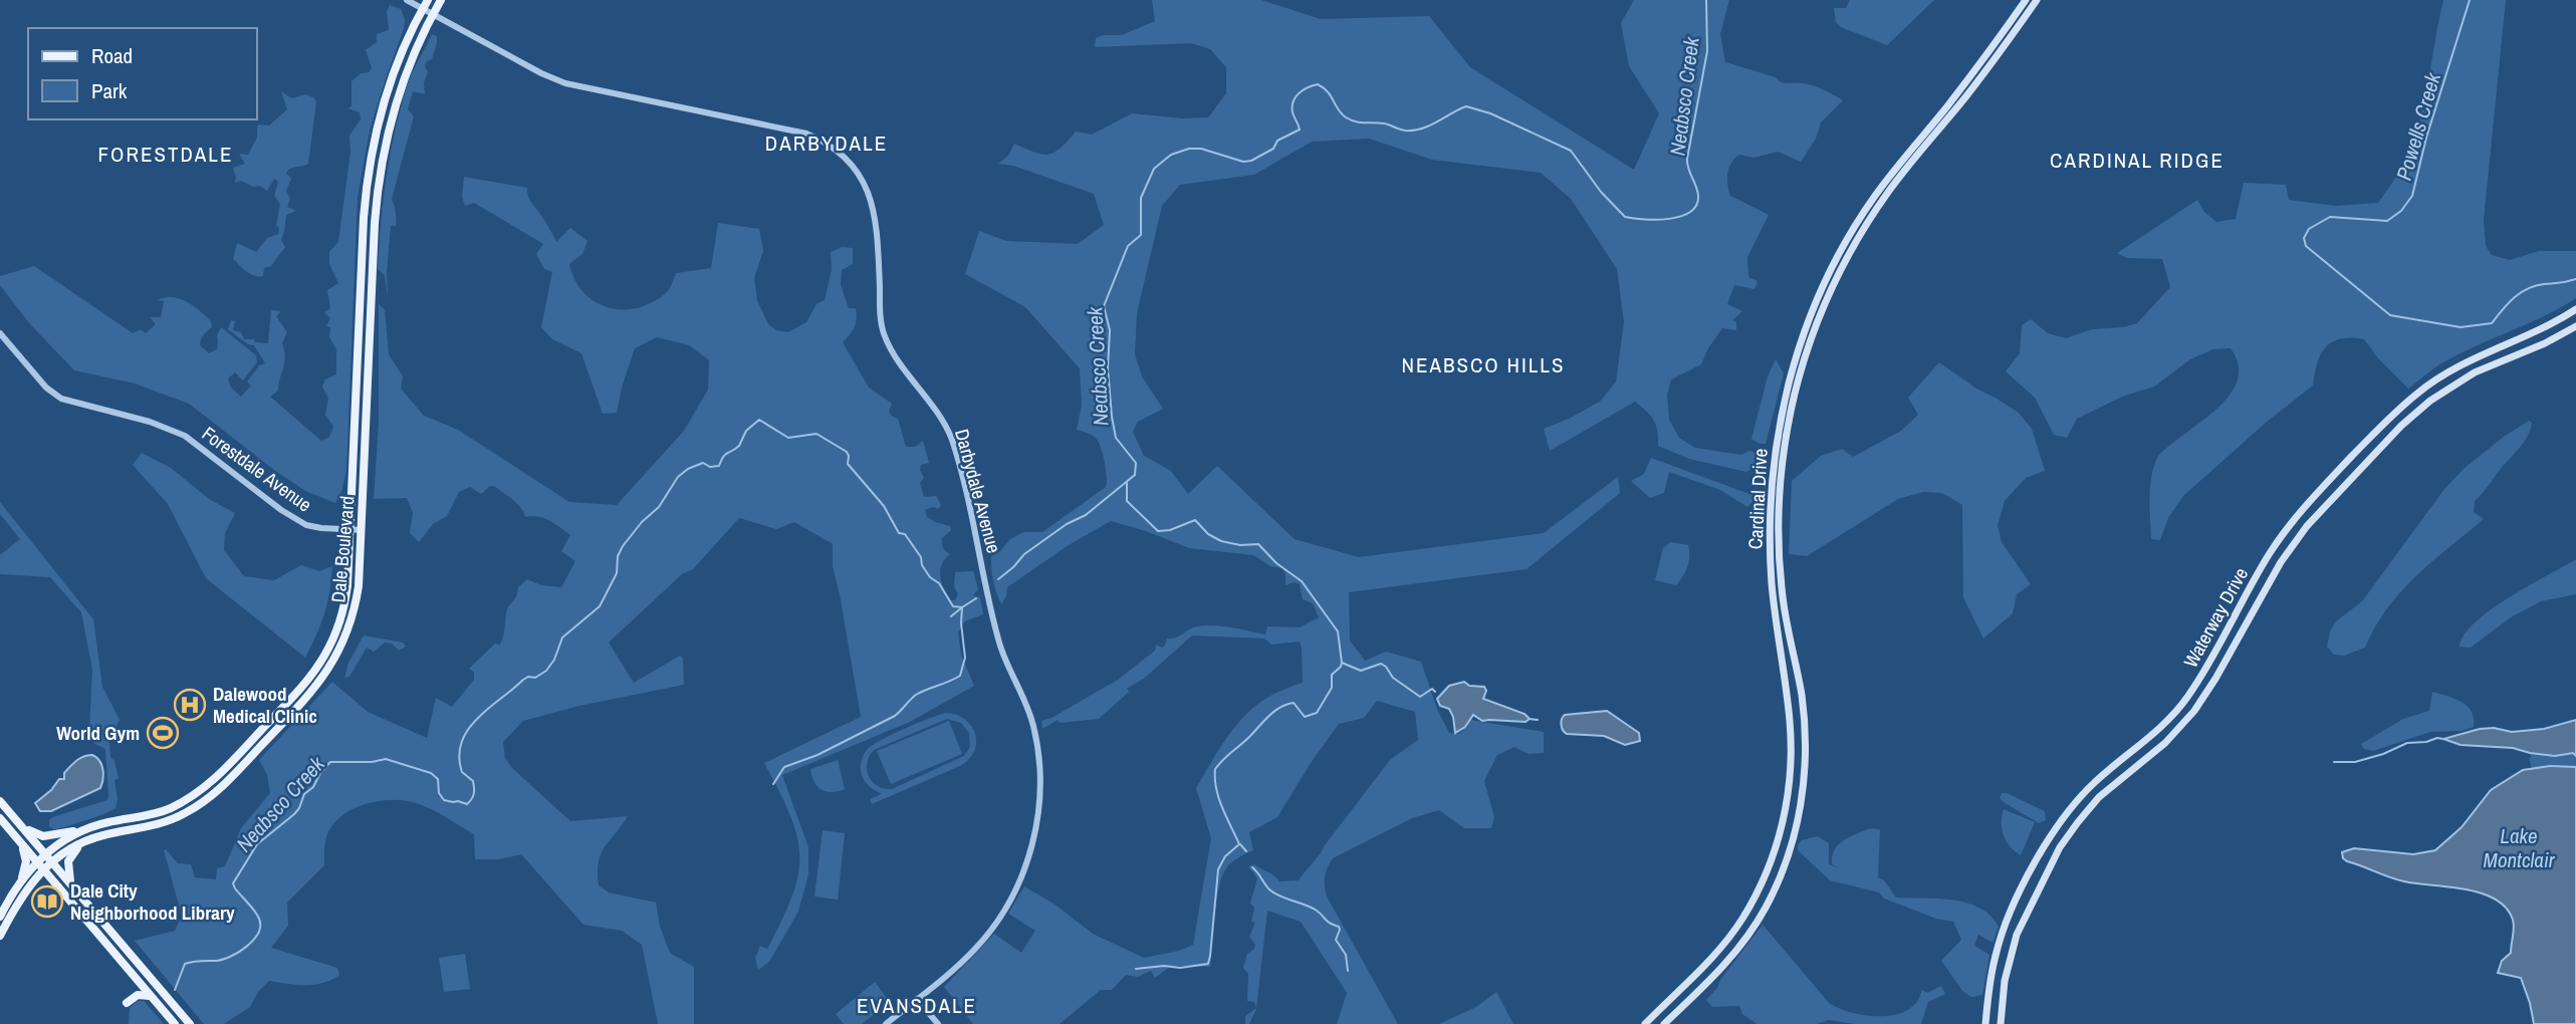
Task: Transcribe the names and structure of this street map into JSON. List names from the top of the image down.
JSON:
{
  "streets": {
    "main road": ["Cardinal Drive", "Dale Boulevard", "Waterway Drive"],
    "street": ["Forestdale Avenue", "Darbydale Avenue"]
  },
  "crossings": [
    ["Forestdale Avenue", "Dale Boulevard"],
    ["Darbydale Avenue", "Dale Boulevard"]
  ],
  "districts": [
    "DARBYDALE",
    "FORESTDALE",
    "CARDINAL RIDGE",
    "NEABSCO HILLS",
    "EVANSDALE"
  ],
  "water": ["Neabsco Creek", "Powells Creek", "Lake Montclair"],
  "places": {
    "hospital": ["Dalewood Medical Clinic"],
    "sports": ["World Gym"],
    "library": ["Dale City Neighborhood Library"]
  },
  "legend": ["Road", "Park"]
}
